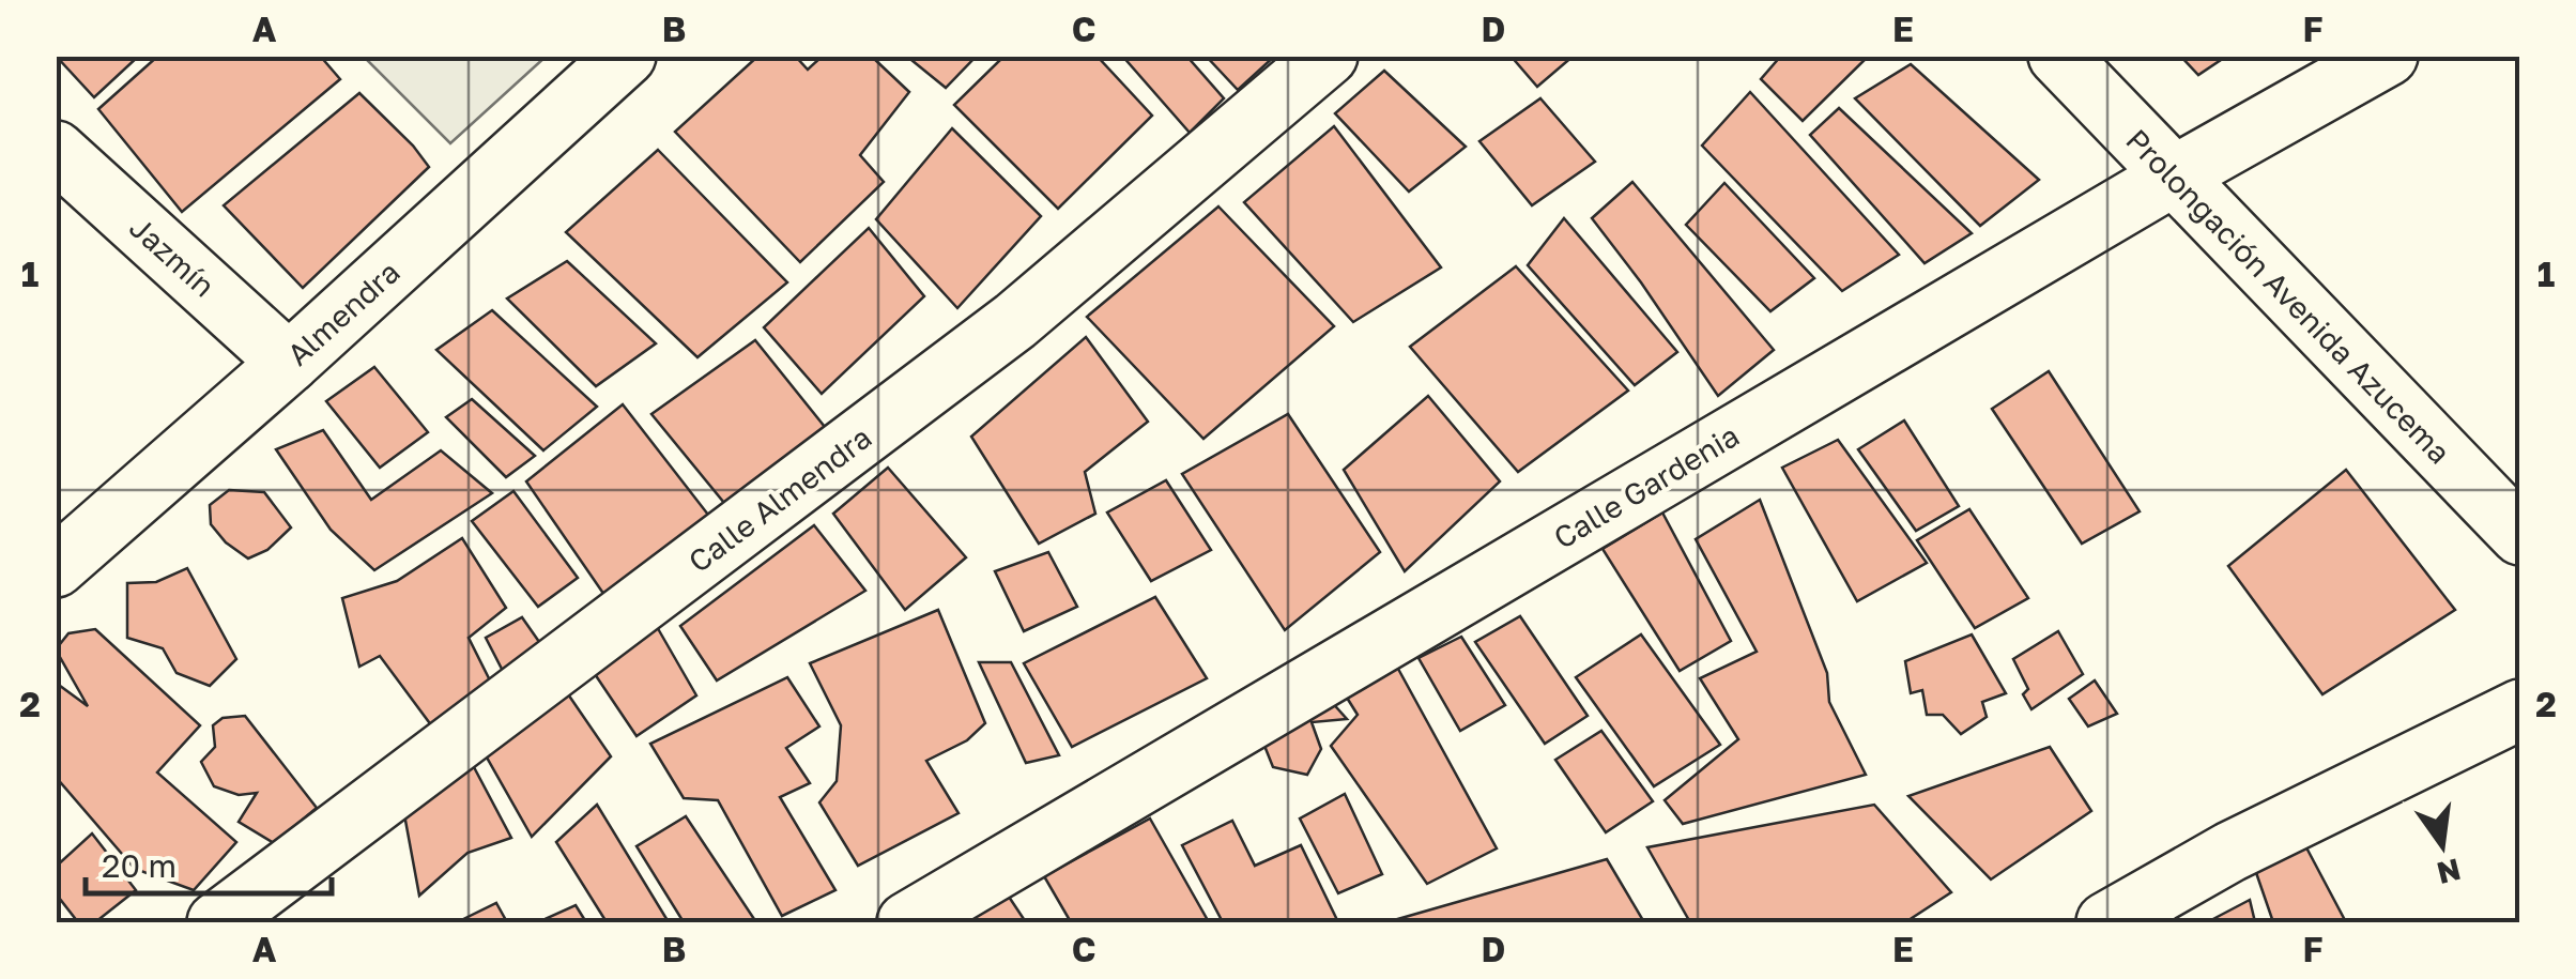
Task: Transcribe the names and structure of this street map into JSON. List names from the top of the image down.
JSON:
{
  "streets": {
    "street": [
      "Jazmín",
      "Prolongación Avenida Azucema",
      "Almendra",
      "Calle Gardenia",
      "Calle Almendra"
    ]
  },
  "crossings": [
    ["Jazmín", "Almendra"],
    ["Prolongación Avenida Azucema", "Calle Gardenia"]
  ],
  "scale_bar": "20 m",
  "north": "bottom",
  "grid": {
    "columns": [
      "A",
      "B",
      "C",
      "D",
      "E",
      "F"
    ],
    "rows": ["1", "2"]
  }
}
